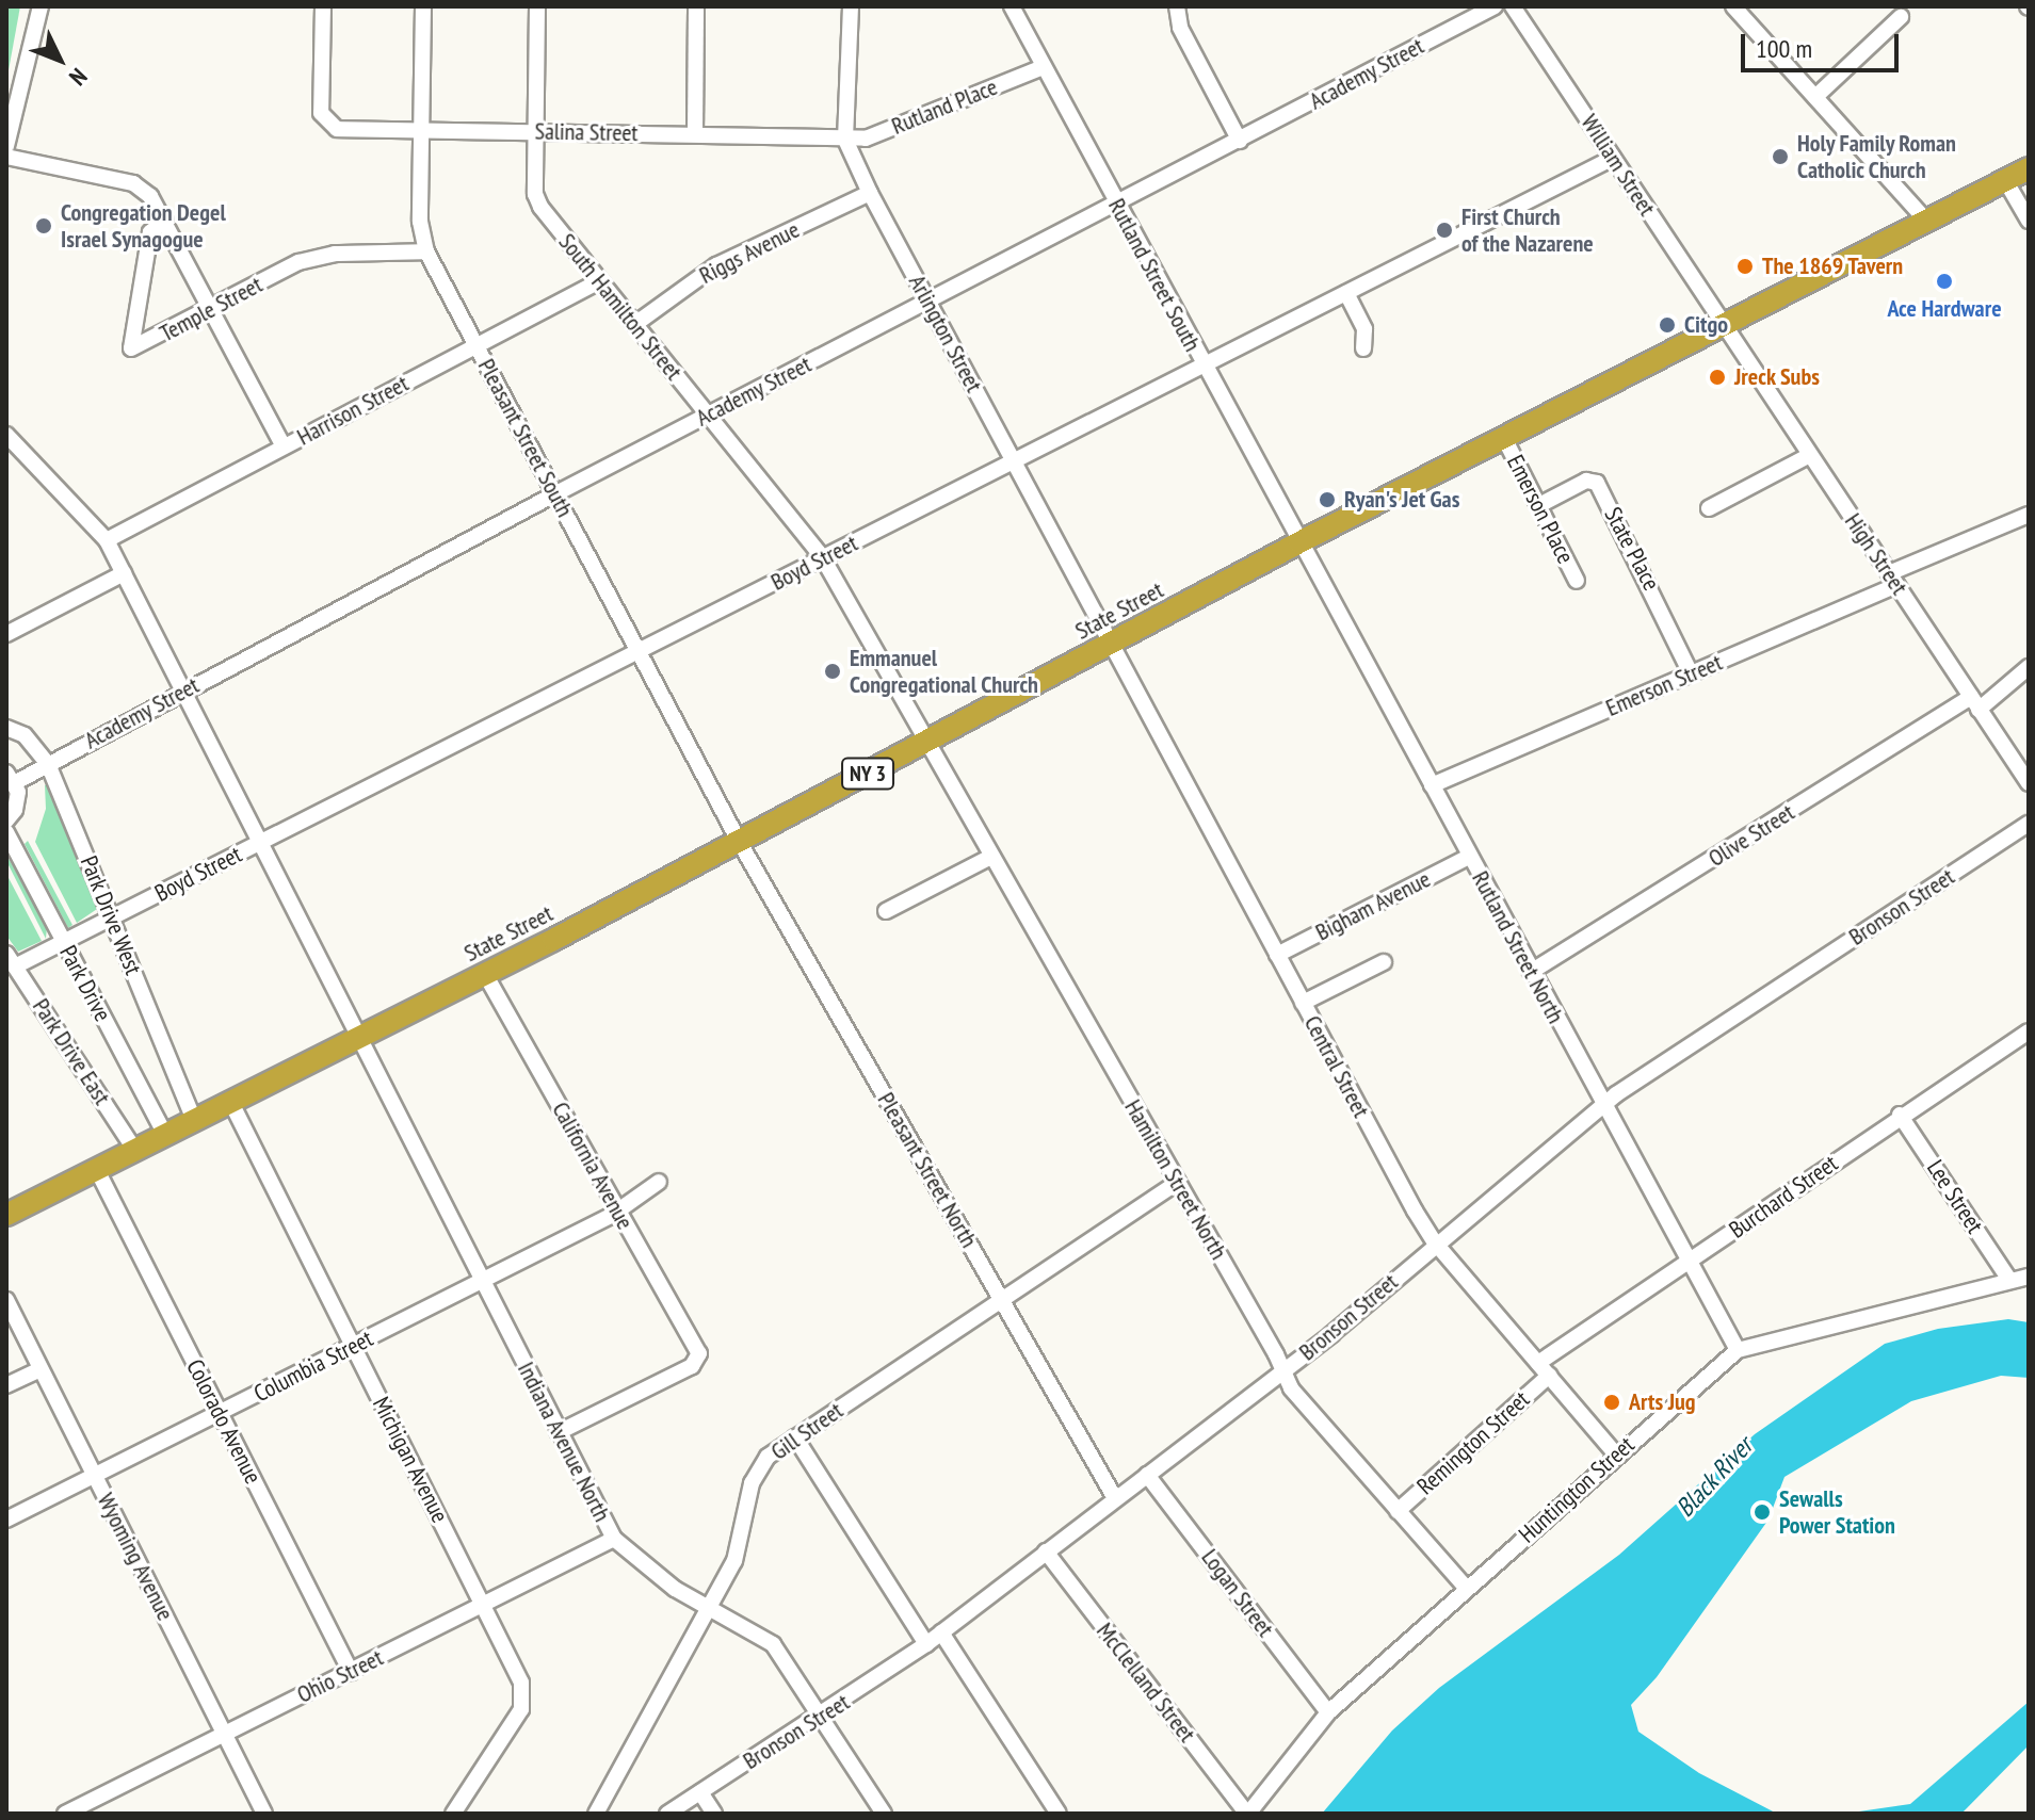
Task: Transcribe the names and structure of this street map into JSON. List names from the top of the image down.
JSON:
{
  "streets": {
    "highway": ["State Street", "NY 3"],
    "street": [
      "Academy Street",
      "Rutland Place",
      "Salina Street",
      "William Street",
      "Riggs Avenue",
      "Rutland Street South",
      "South Hamilton Street",
      "Temple Street",
      "Arlington Street",
      "Harrison Street",
      "Pleasant Street South",
      "Emerson Place",
      "State Place",
      "High Street",
      "Boyd Street",
      "Emerson Street",
      "Olive Street",
      "Bigham Avenue",
      "Bronson Street",
      "Park Drive West",
      "Rutland Street North",
      "Park Drive",
      "Park Drive East",
      "Central Street",
      "California Avenue",
      "Pleasant Street North",
      "Hamilton Street North",
      "Burchard Street",
      "Lee Street",
      "Columbia Street",
      "Colorado Avenue",
      "Gill Street",
      "Indiana Avenue North",
      "Remington Street",
      "Michigan Avenue",
      "Huntington Street",
      "Wyoming Avenue",
      "Logan Street",
      "Ohio Street",
      "McClelland Street"
    ]
  },
  "crossings": [
    ["Academy Street", "Rutland Street South"],
    ["Academy Street", "South Hamilton Street"],
    ["Academy Street", "Arlington Street"],
    ["Academy Street", "Pleasant Street South"],
    ["Academy Street", "Park Drive West"],
    ["Academy Street", "Indiana Avenue North"],
    ["Rutland Place", "Salina Street"],
    ["Rutland Place", "Rutland Street South"],
    ["Rutland Place", "Arlington Street"],
    ["Salina Street", "South Hamilton Street"],
    ["Salina Street", "Arlington Street"],
    ["Salina Street", "Pleasant Street South"],
    ["William Street", "High Street"],
    ["William Street", "Boyd Street"],
    ["William Street", "State Street"],
    ["Riggs Avenue", "South Hamilton Street"],
    ["Riggs Avenue", "Arlington Street"],
    ["Rutland Street South", "Boyd Street"],
    ["Rutland Street South", "State Street"],
    ["Rutland Street South", "Rutland Street North"],
    ["South Hamilton Street", "Harrison Street"],
    ["South Hamilton Street", "Boyd Street"],
    ["South Hamilton Street", "State Street"],
    ["South Hamilton Street", "Hamilton Street North"],
    ["Temple Street", "Pleasant Street South"],
    ["Arlington Street", "Boyd Street"],
    ["Arlington Street", "State Street"],
    ["Arlington Street", "Central Street"],
    ["Harrison Street", "Pleasant Street South"],
    ["Harrison Street", "Indiana Avenue North"],
    ["Pleasant Street South", "Boyd Street"],
    ["Pleasant Street South", "State Street"],
    ["Pleasant Street South", "Pleasant Street North"],
    ["Emerson Place", "State Place"],
    ["Emerson Place", "State Street"],
    ["State Place", "Emerson Street"],
    ["High Street", "State Street"],
    ["High Street", "Emerson Street"],
    ["High Street", "Olive Street"],
    ["Boyd Street", "Park Drive West"],
    ["Boyd Street", "Park Drive"],
    ["Boyd Street", "Park Drive East"],
    ["Boyd Street", "Indiana Avenue North"],
    ["State Street", "Park Drive West"],
    ["State Street", "Rutland Street North"],
    ["State Street", "Park Drive"],
    ["State Street", "Park Drive East"],
    ["State Street", "Central Street"],
    ["State Street", "California Avenue"],
    ["State Street", "Pleasant Street North"],
    ["State Street", "Hamilton Street North"],
    ["State Street", "Colorado Avenue"],
    ["State Street", "Indiana Avenue North"],
    ["State Street", "Michigan Avenue"],
    ["Emerson Street", "Rutland Street North"],
    ["Olive Street", "Rutland Street North"],
    ["Bigham Avenue", "Rutland Street North"],
    ["Bigham Avenue", "Central Street"],
    ["Bronson Street", "Rutland Street North"],
    ["Bronson Street", "Central Street"],
    ["Bronson Street", "Pleasant Street North"],
    ["Bronson Street", "Hamilton Street North"],
    ["Bronson Street", "Indiana Avenue North"],
    ["Bronson Street", "Logan Street"],
    ["Bronson Street", "McClelland Street"],
    ["Rutland Street North", "Burchard Street"],
    ["Rutland Street North", "Huntington Street"],
    ["Central Street", "Burchard Street"],
    ["Central Street", "Remington Street"],
    ["Central Street", "Huntington Street"],
    ["California Avenue", "Columbia Street"],
    ["California Avenue", "Indiana Avenue North"],
    ["Pleasant Street North", "Gill Street"],
    ["Hamilton Street North", "Gill Street"],
    ["Hamilton Street North", "Remington Street"],
    ["Hamilton Street North", "Huntington Street"],
    ["Burchard Street", "Lee Street"],
    ["Burchard Street", "Remington Street"],
    ["Lee Street", "Huntington Street"],
    ["Columbia Street", "Colorado Avenue"],
    ["Columbia Street", "Indiana Avenue North"],
    ["Columbia Street", "Michigan Avenue"],
    ["Columbia Street", "Wyoming Avenue"],
    ["Colorado Avenue", "Ohio Street"],
    ["Gill Street", "Indiana Avenue North"],
    ["Indiana Avenue North", "Ohio Street"],
    ["Michigan Avenue", "Ohio Street"],
    ["Huntington Street", "Logan Street"],
    ["Huntington Street", "McClelland Street"],
    ["Wyoming Avenue", "Ohio Street"]
  ],
  "water": ["Black River"],
  "places": [
    "Holy Family Roman Catholic Church",
    "Congregation Degel Israel Synagogue",
    "First Church of the Nazarene",
    "The 1869 Tavern",
    "Ace Hardware",
    "Citgo",
    "Jreck Subs",
    "Ryan's Jet Gas",
    "Emmanuel Congregational Church",
    "Arts Jug",
    "Sewalls Power Station"
  ],
  "scale_bar": "100 m",
  "north": "bottom right"
}
